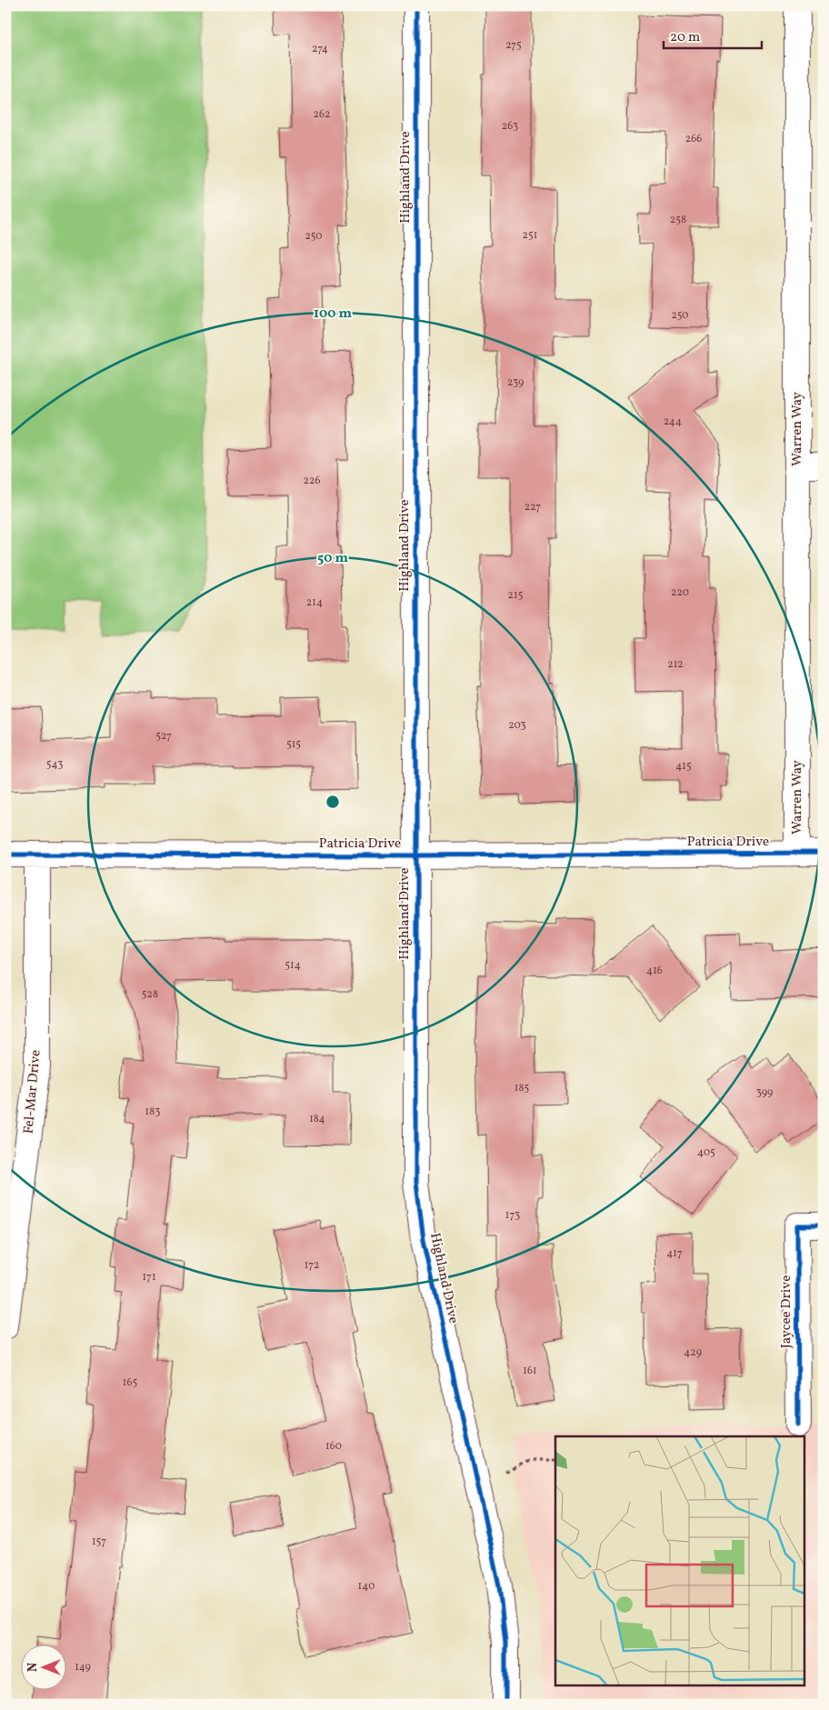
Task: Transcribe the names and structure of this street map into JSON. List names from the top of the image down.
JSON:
{
  "streets": {
    "street": [
      "Highland Drive",
      "Warren Way",
      "Patricia Drive",
      "Fel-Mar Drive",
      "Jaycee Drive"
    ]
  },
  "crossings": [
    ["Highland Drive", "Patricia Drive"],
    ["Warren Way", "Patricia Drive"],
    ["Patricia Drive", "Fel-Mar Drive"]
  ],
  "house_numbers": [
    "275",
    "274",
    "262",
    "263",
    "266",
    "258",
    "251",
    "250",
    "250",
    "239",
    "244",
    "226",
    "227",
    "220",
    "215",
    "214",
    "212",
    "203",
    "527",
    "515",
    "543",
    "415",
    "514",
    "416",
    "528",
    "185",
    "399",
    "183",
    "184",
    "405",
    "173",
    "417",
    "172",
    "171",
    "429",
    "161",
    "165",
    "160",
    "157",
    "140",
    "149"
  ],
  "scale_bar": "20 m",
  "north": "left",
  "rings": ["100 m", "50 m"]
}
